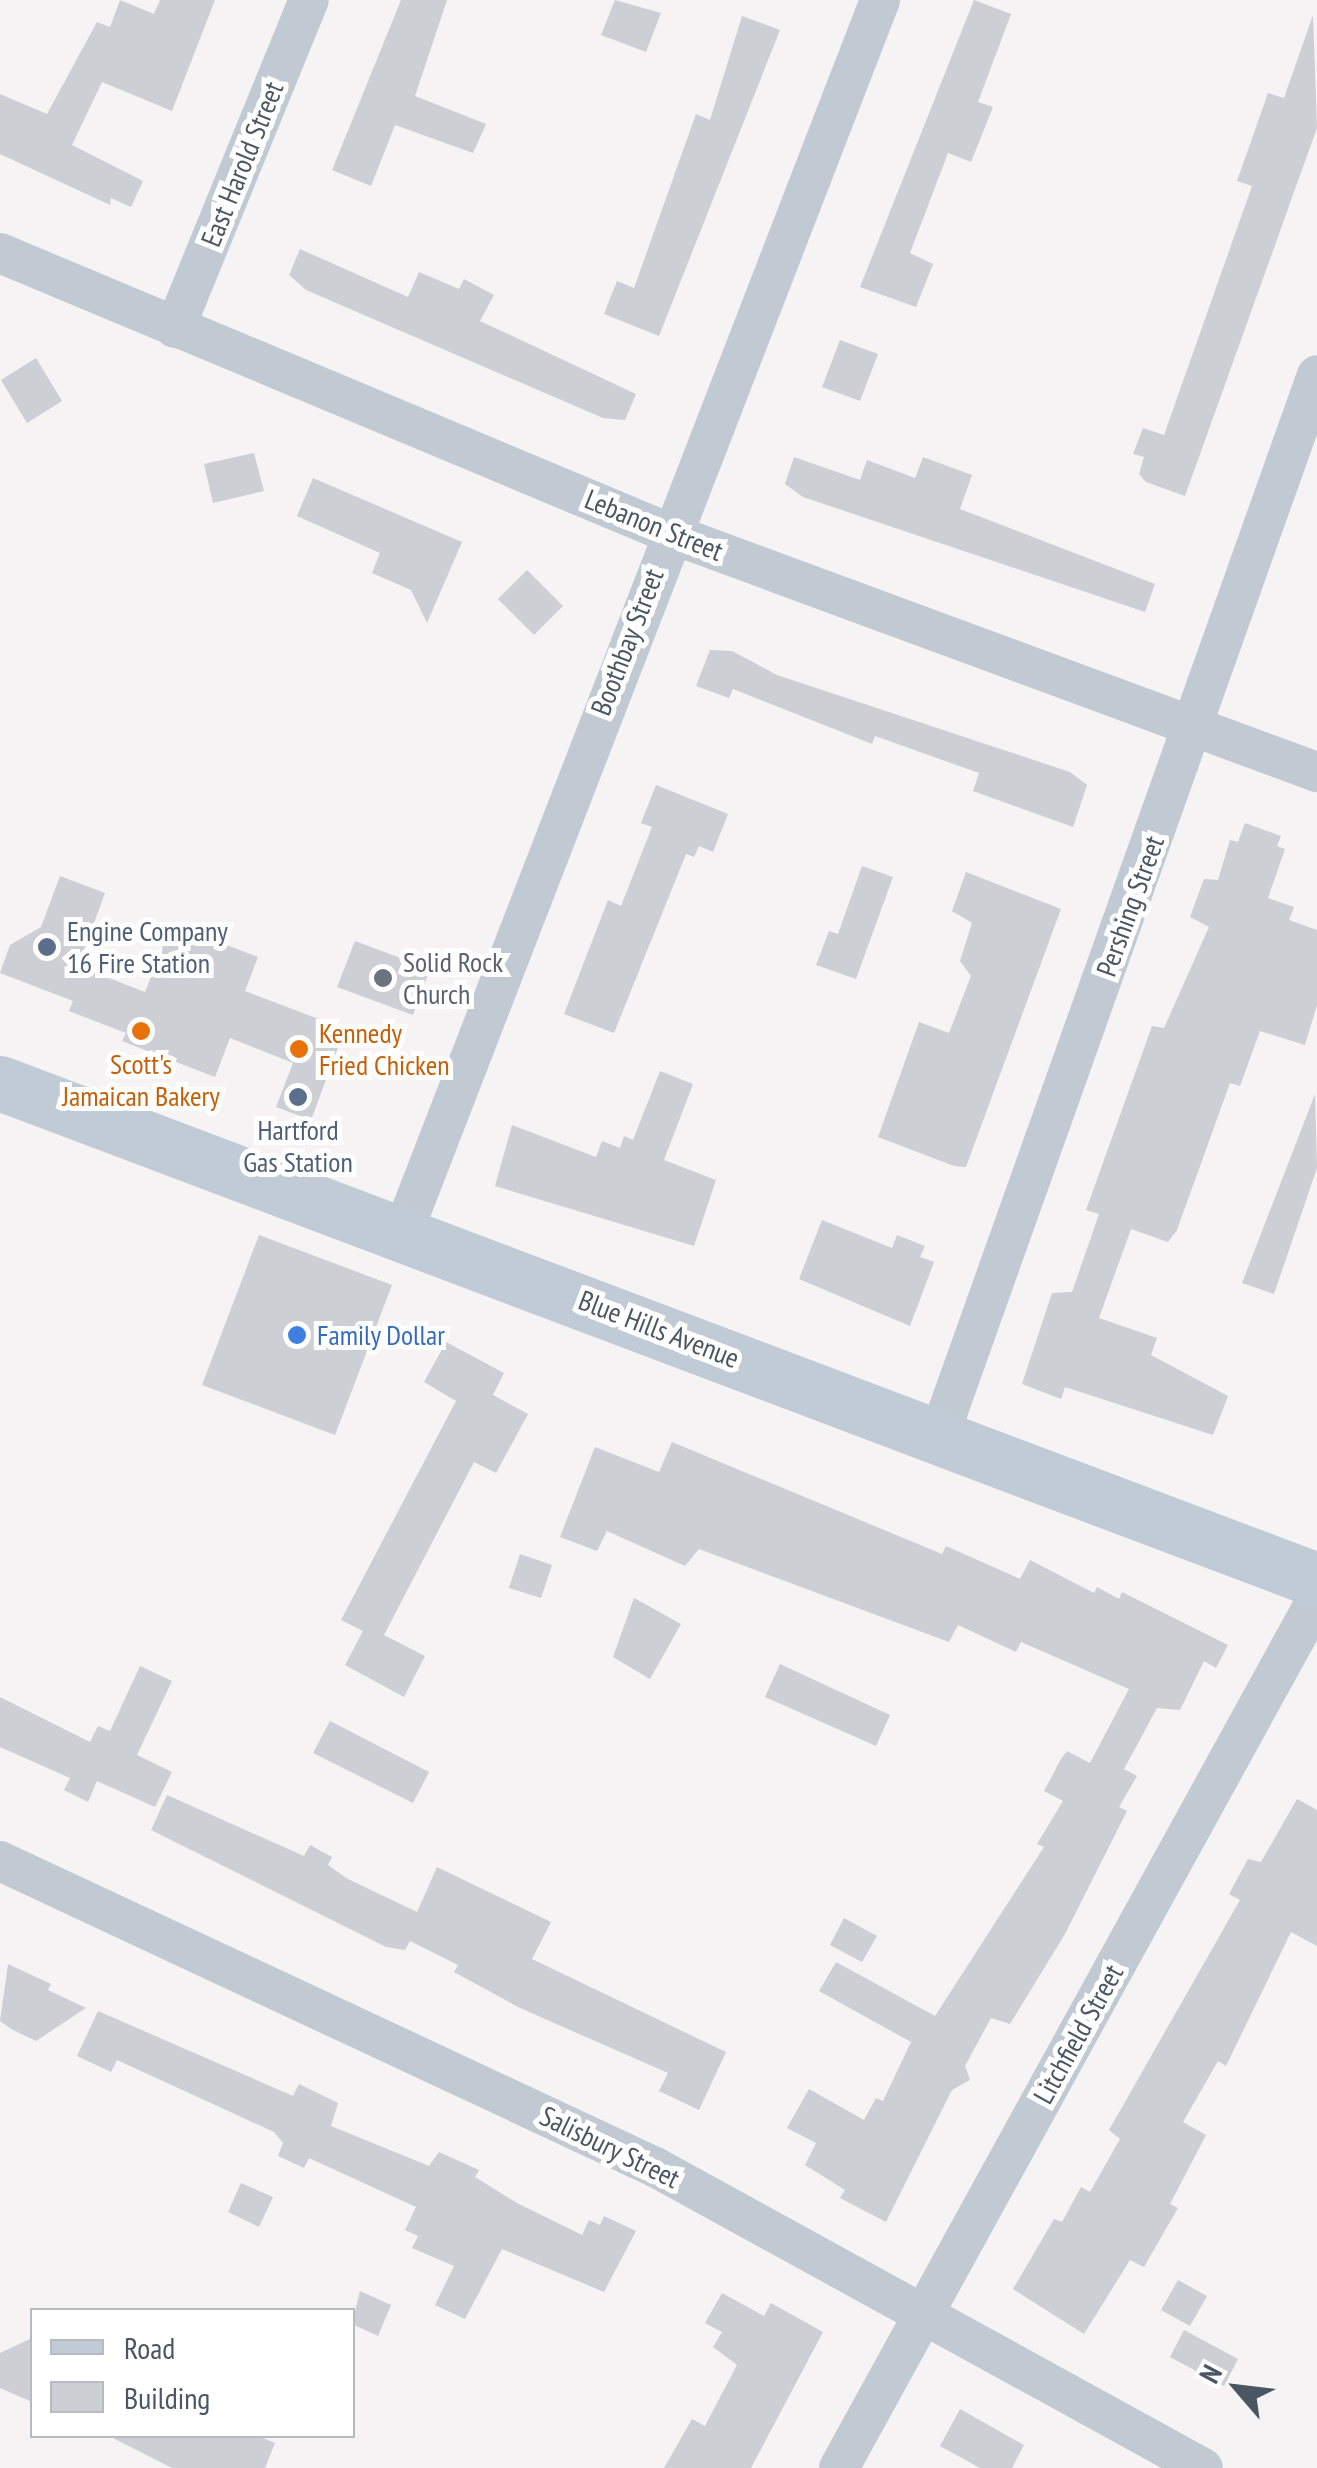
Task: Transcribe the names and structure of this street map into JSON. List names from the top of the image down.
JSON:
{
  "streets": {
    "main road": ["Blue Hills Avenue"],
    "street": [
      "East Harold Street",
      "Lebanon Street",
      "Boothbay Street",
      "Pershing Street",
      "Litchfield Street",
      "Salisbury Street"
    ]
  },
  "crossings": [
    ["East Harold Street", "Lebanon Street"],
    ["Lebanon Street", "Boothbay Street"],
    ["Lebanon Street", "Pershing Street"],
    ["Boothbay Street", "Blue Hills Avenue"],
    ["Pershing Street", "Blue Hills Avenue"],
    ["Litchfield Street", "Salisbury Street"]
  ],
  "places": [
    "Engine Company 16 Fire Station",
    "Solid Rock Church",
    "Scott's Jamaican Bakery",
    "Kennedy Fried Chicken",
    "Hartford Gas Station",
    "Family Dollar"
  ],
  "legend": ["Road", "Building"],
  "north": "top left"
}
